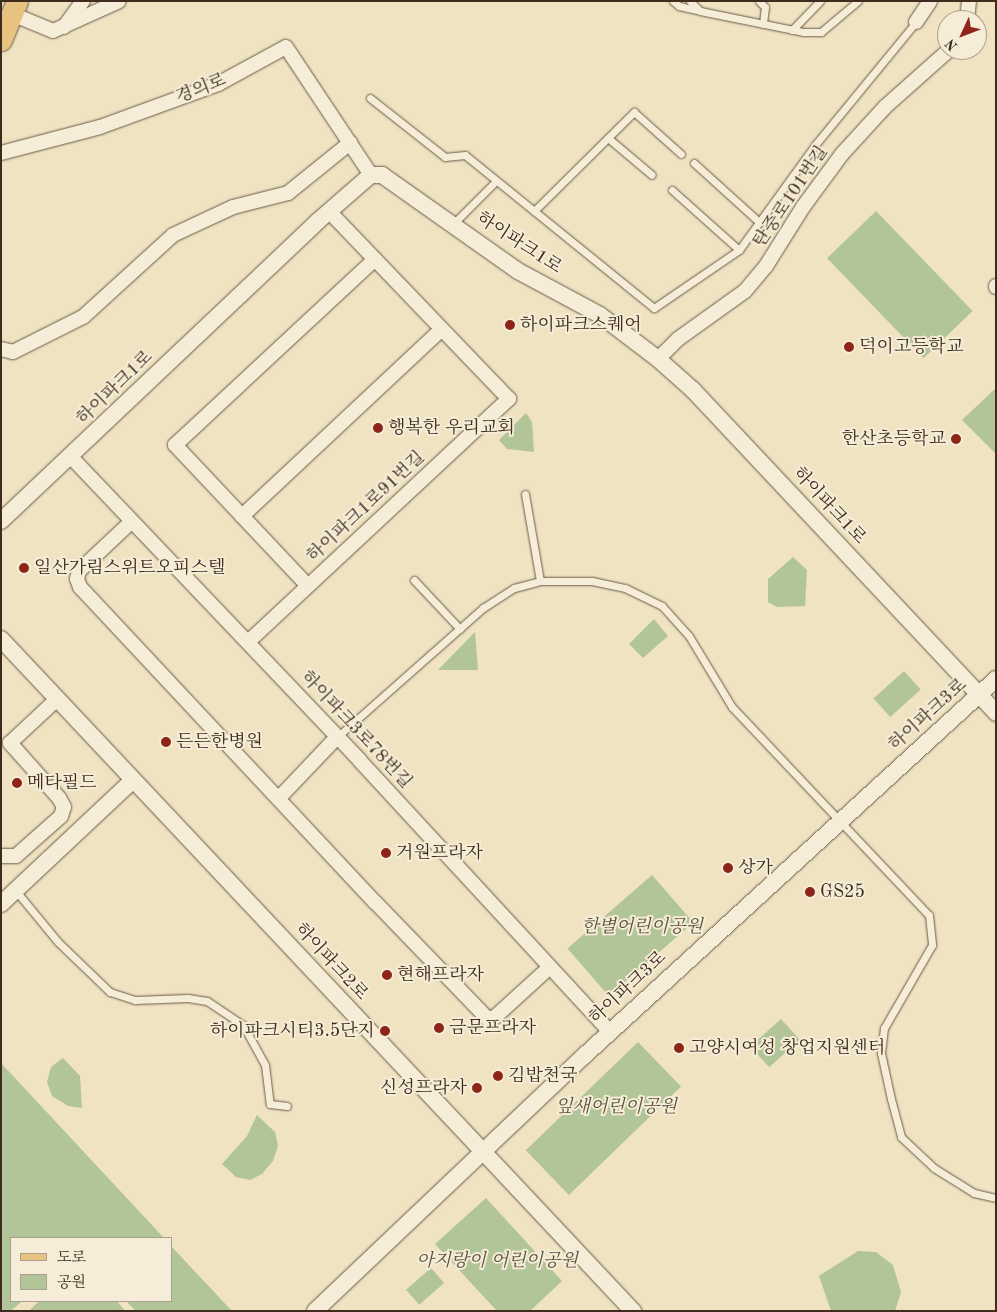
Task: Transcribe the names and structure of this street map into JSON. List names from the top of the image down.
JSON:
{
  "streets": {
    "street": [
      "경의로",
      "탄중로101번길",
      "하이파크1로",
      "하이파크1로91번길",
      "하이파크3로",
      "하이파크3로78번길",
      "하이파크2로"
    ]
  },
  "crossings": [
    ["경의로", "하이파크1로"],
    ["탄중로101번길", "하이파크1로"],
    ["하이파크1로", "하이파크1로91번길"],
    ["하이파크1로", "하이파크3로"],
    ["하이파크1로", "하이파크3로78번길"],
    ["하이파크1로91번길", "하이파크3로78번길"],
    ["하이파크3로", "하이파크3로78번길"],
    ["하이파크3로", "하이파크2로"]
  ],
  "parks": ["한별어린이공원", "잎새어린이공원", "아지랑이 어린이공원"],
  "places": [
    "하이파크스퀘어",
    "덕이고등학교",
    "행복한 우리교회",
    "한산초등학교",
    "일산가림스위트오피스텔",
    "든든한병원",
    "메타필드",
    "거원프라자",
    "상가",
    "GS25",
    "현해프라자",
    "금문프라자",
    "하이파크시티3.5단지",
    "고양시여성 창업지원센터",
    "김밥천국",
    "신성프라자"
  ],
  "legend": ["도로", "공원"],
  "north": "bottom left"
}
